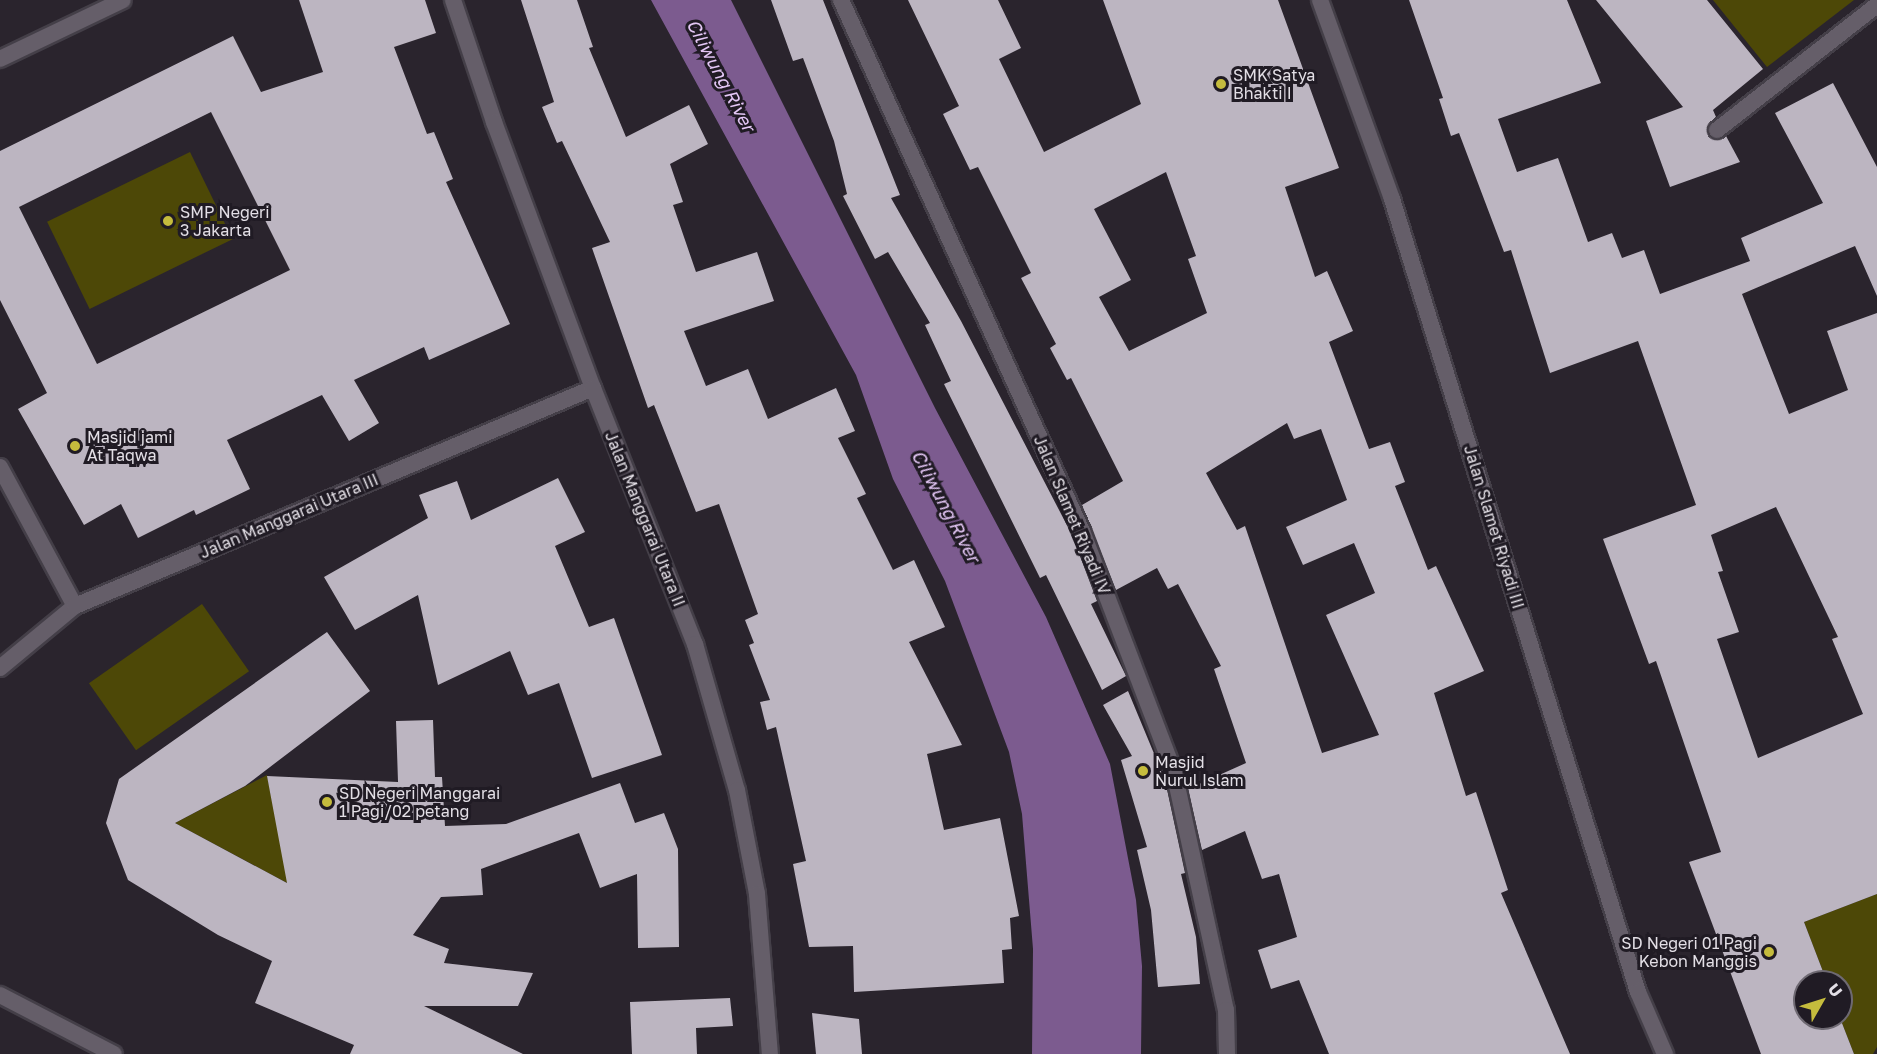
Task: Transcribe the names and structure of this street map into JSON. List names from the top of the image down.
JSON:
{
  "streets": {
    "street": [
      "Jalan Slamet Riyadi IV",
      "Jalan Manggarai Utara III",
      "Jalan Manggarai Utara II",
      "Jalan Slamet Riyadi III"
    ]
  },
  "crossings": [
    ["Jalan Manggarai Utara III", "Jalan Manggarai Utara II"]
  ],
  "water": ["Ciliwung River"],
  "places": [
    "SMK Satya Bhakti I",
    "SMP Negeri 3 Jakarta",
    "Masjid jami At Taqwa",
    "Masjid Nurul Islam",
    "SD Negeri Manggarai 1 Pagi/02 petang",
    "SD Negeri 01 Pagi Kebon Manggis"
  ],
  "north": "top right"
}
